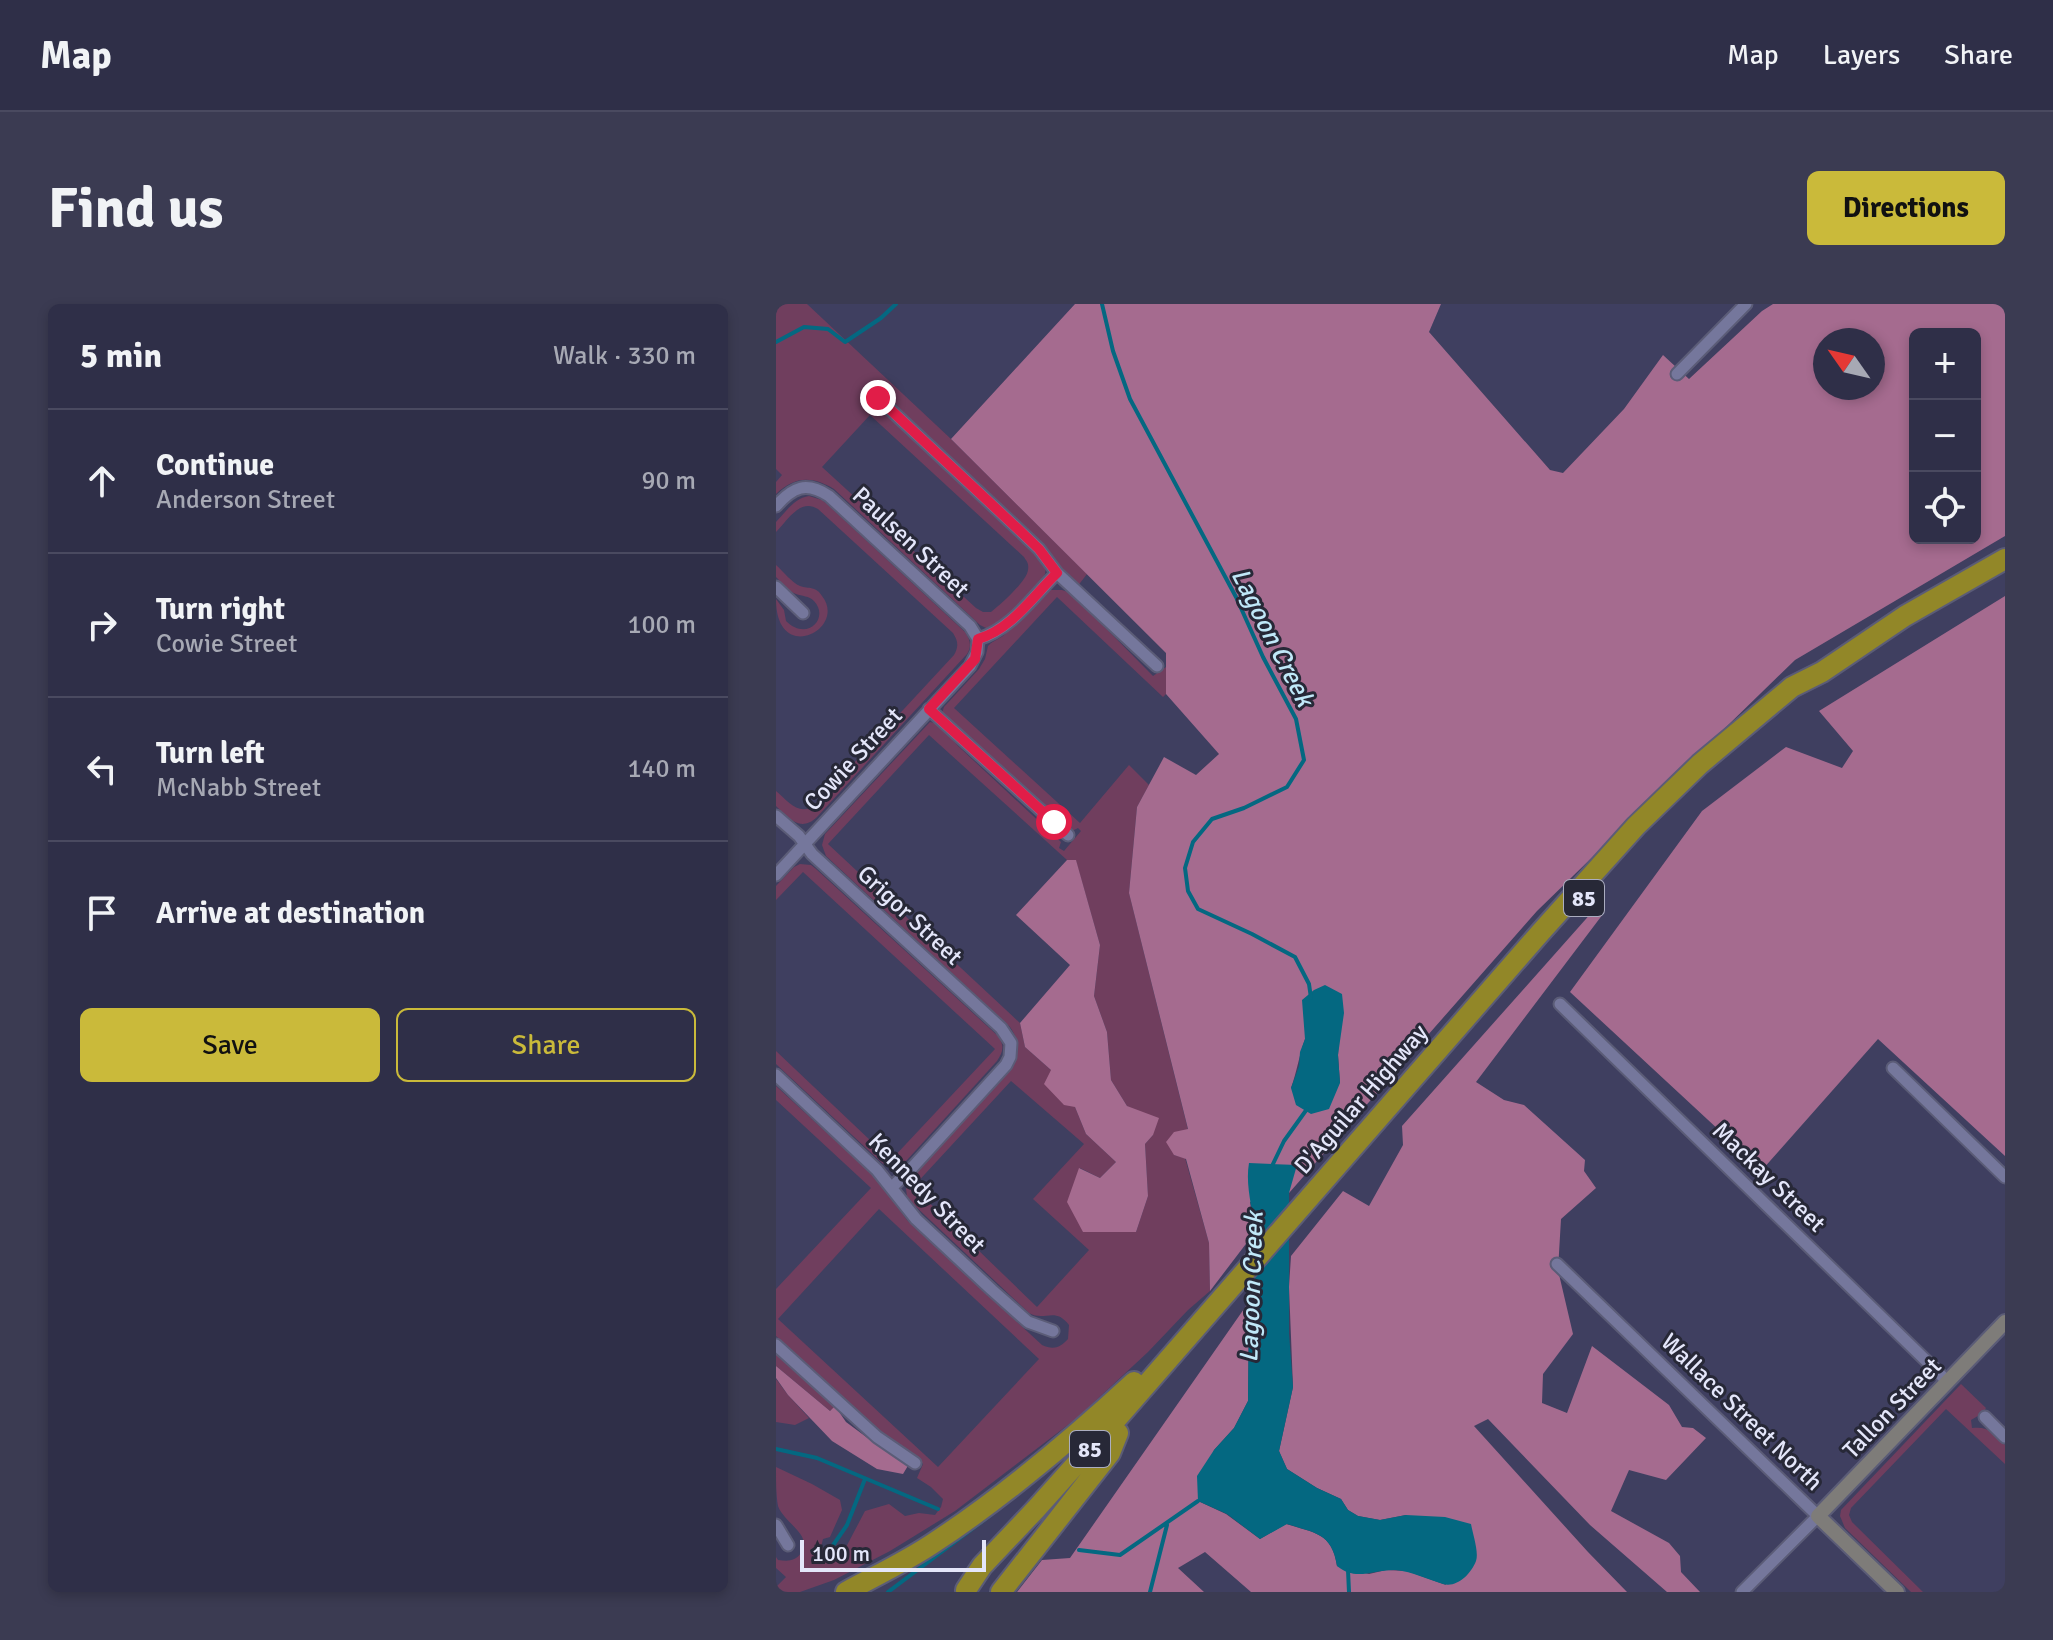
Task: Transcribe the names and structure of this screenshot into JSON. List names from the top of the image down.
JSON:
{
  "streets": {
    "highway": ["85", "D'Aguilar Highway"],
    "street": [
      "Paulsen Street",
      "Cowie Street",
      "Grigor Street",
      "Mackay Street",
      "Kennedy Street",
      "Tallon Street",
      "Wallace Street North"
    ]
  },
  "crossings": [
    ["Paulsen Street", "Cowie Street"],
    ["Cowie Street", "Grigor Street"],
    ["Grigor Street", "Kennedy Street"],
    ["Mackay Street", "Tallon Street"],
    ["Tallon Street", "Wallace Street North"]
  ],
  "water": ["Lagoon Creek"],
  "scale_bar": "100 m",
  "north": "top left",
  "page": {
    "header": "Map",
    "nav": ["Map", "Layers", "Share"],
    "buttons": [
      "Directions",
      ["Save", "Share"]
    ],
    "title": "Find us",
    "heading": ["5 min", "Walk · 330 m"],
    "map_buttons": ["+", "−"],
    "list": [
      ["Continue", "Anderson Street", "90 m"],
      ["Turn right", "Cowie Street", "100 m"],
      ["Turn left", "McNabb Street", "140 m"],
      "Arrive at destination"
    ],
    "scale": "100 m"
  }
}
